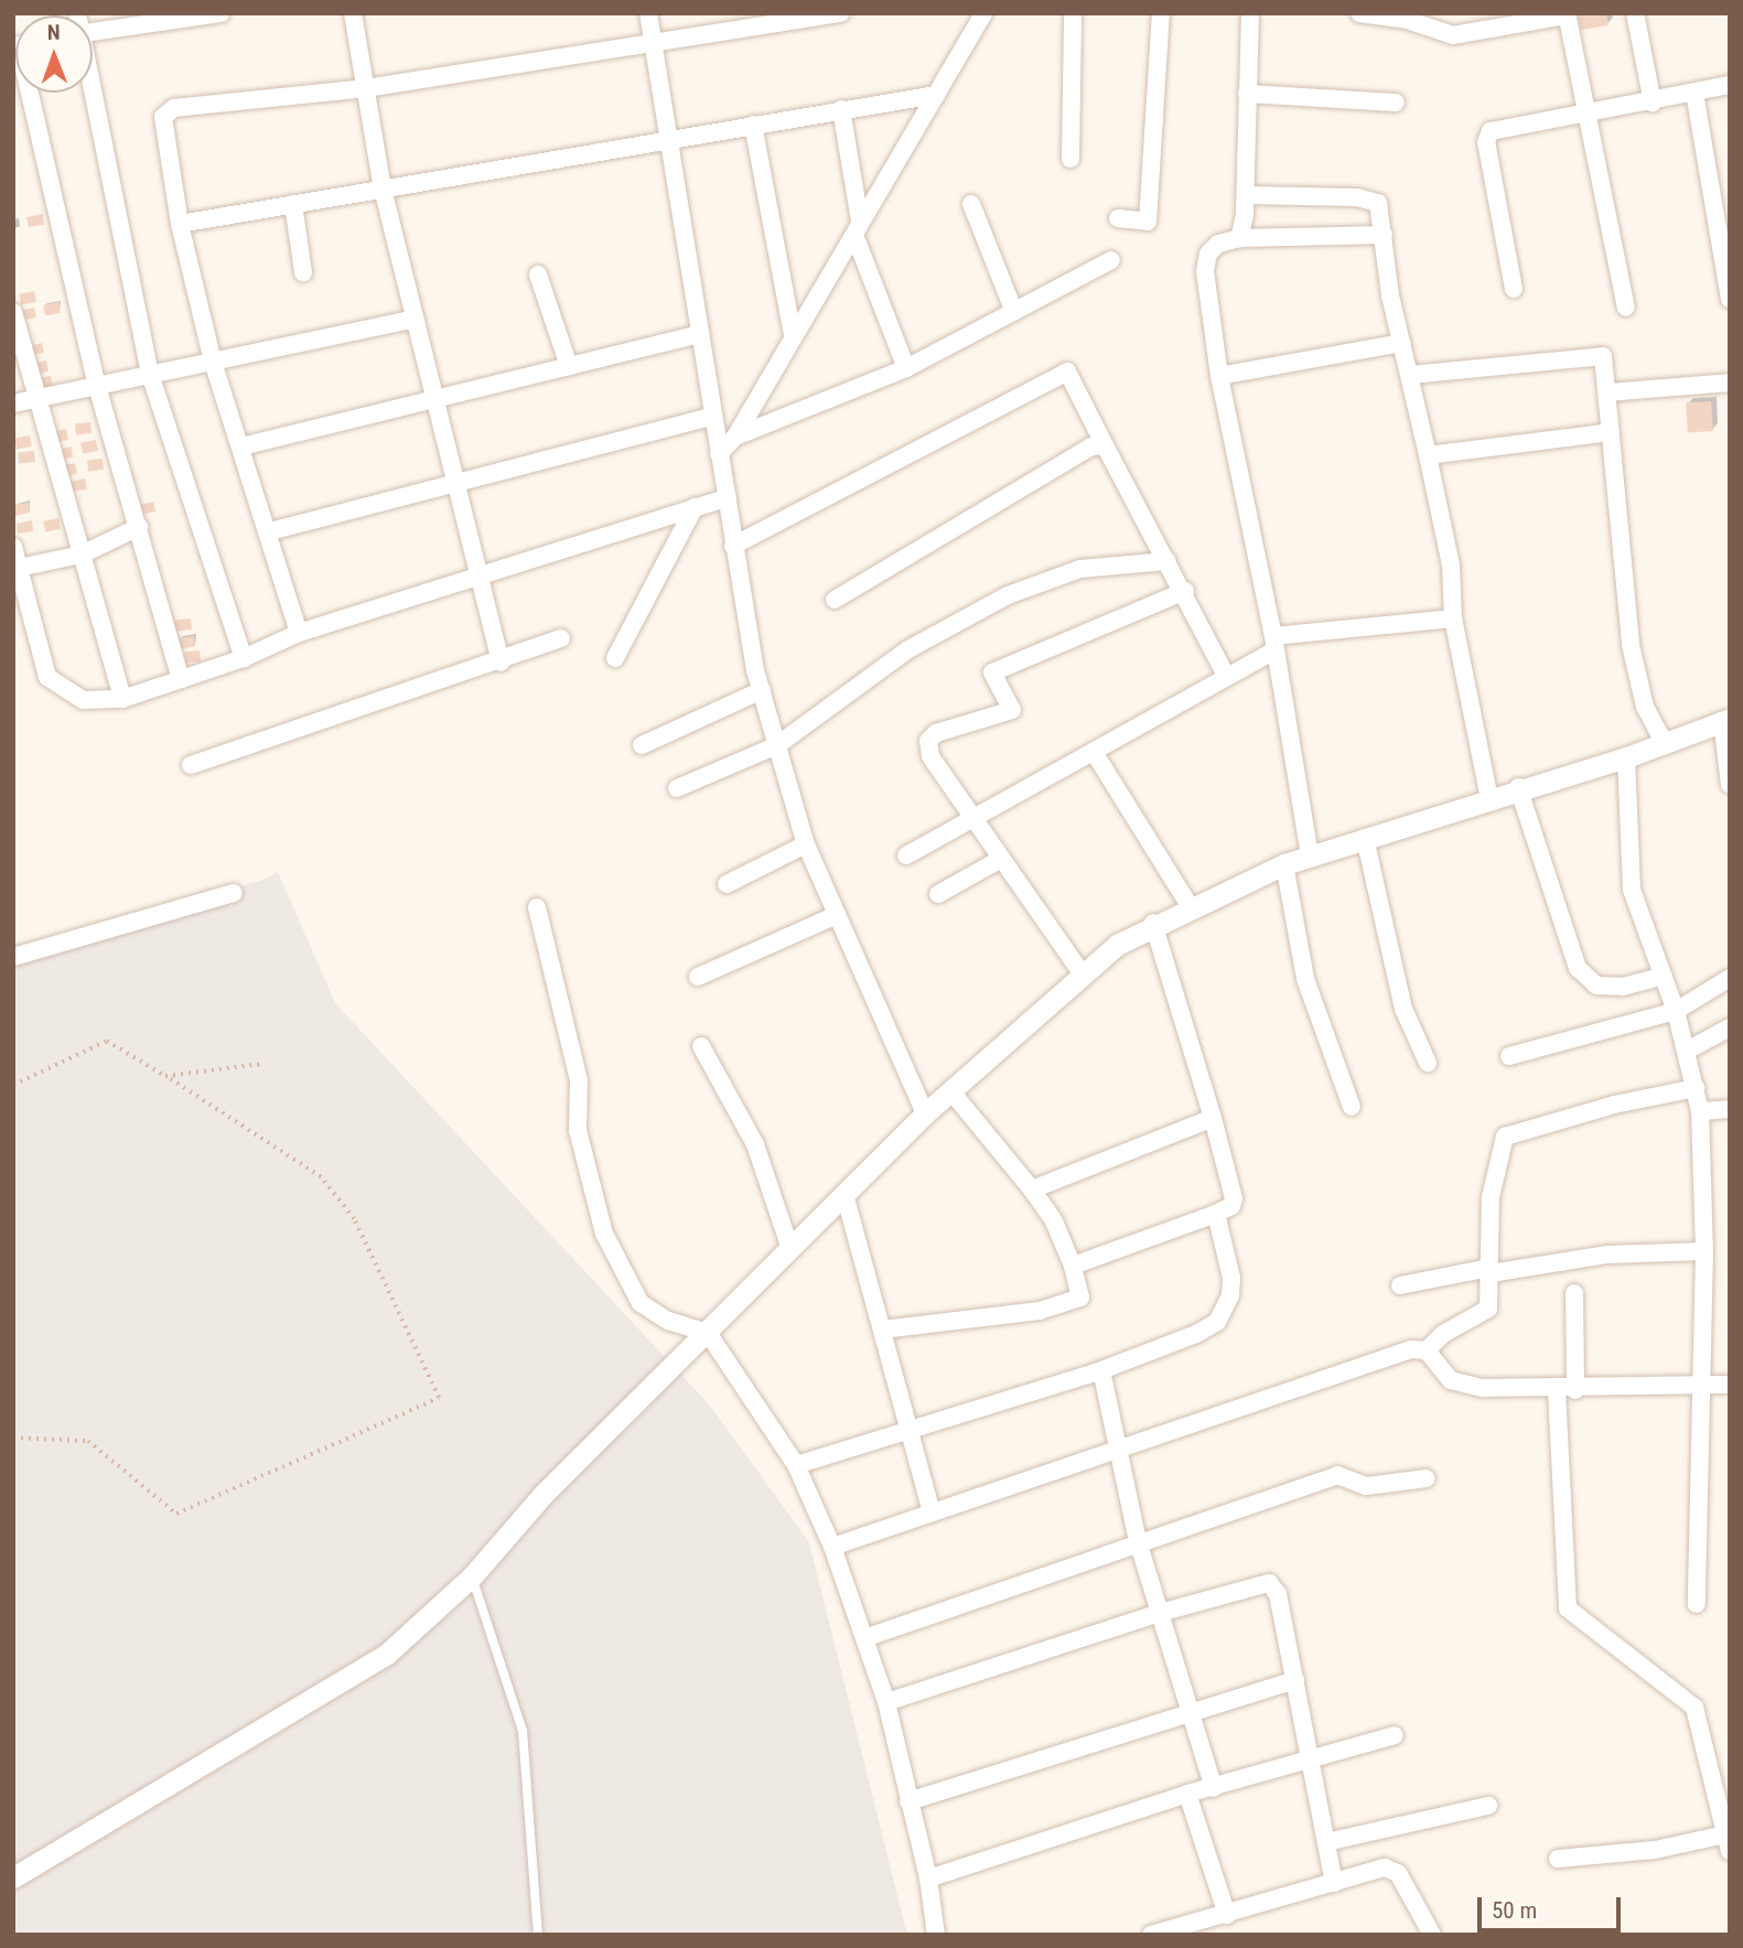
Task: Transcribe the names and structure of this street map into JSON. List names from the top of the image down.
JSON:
{
  "scale_bar": "50 m",
  "north": "top"
}
